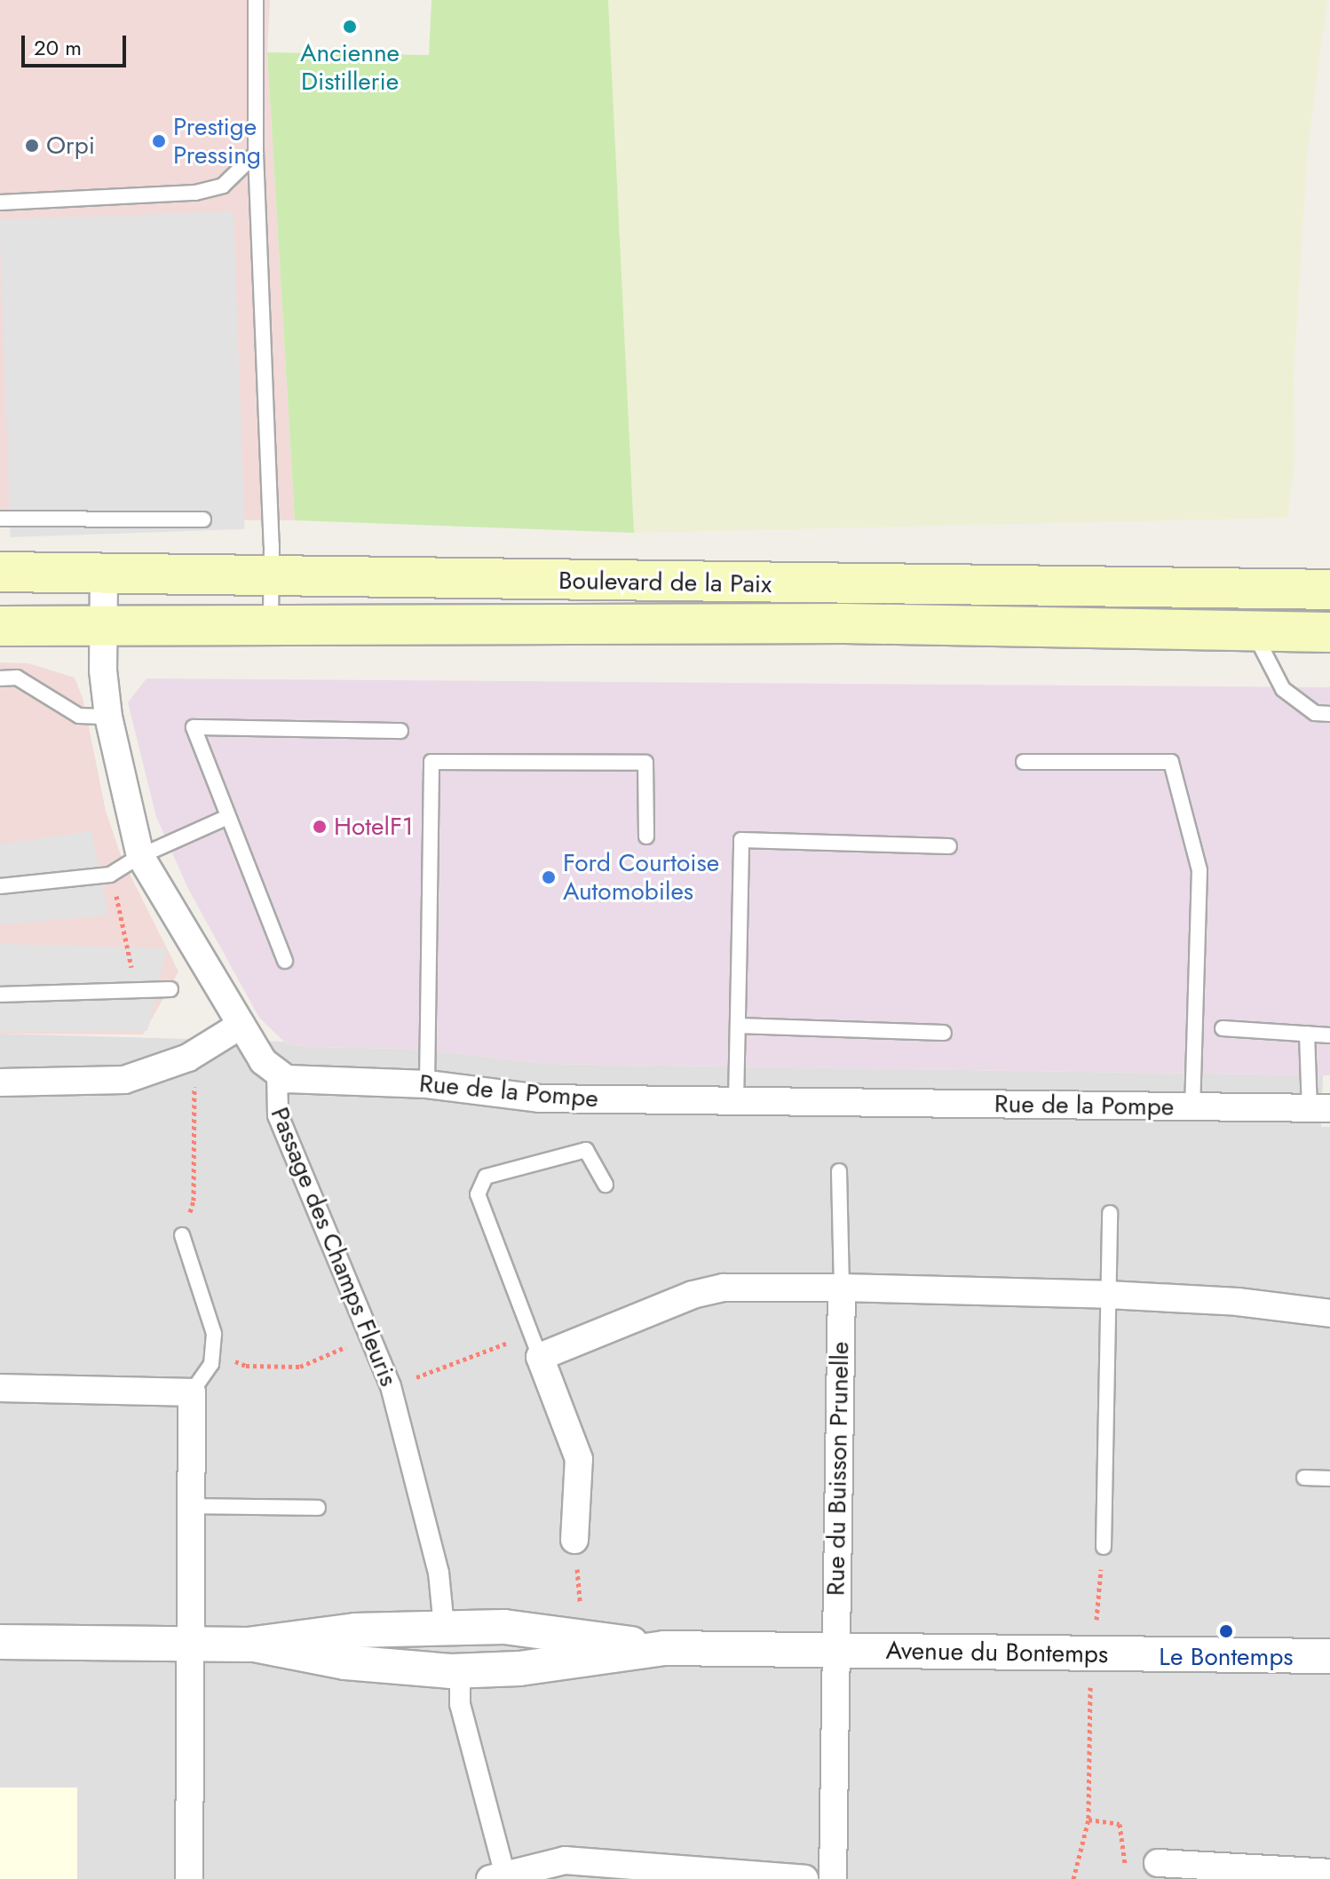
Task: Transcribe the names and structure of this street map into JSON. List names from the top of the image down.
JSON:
{
  "streets": {
    "main road": ["Boulevard de la Paix"],
    "street": [
      "Rue de la Pompe",
      "Passage des Champs Fleuris",
      "Rue du Buisson Prunelle",
      "Avenue du Bontemps"
    ]
  },
  "crossings": [
    ["Rue de la Pompe", "Passage des Champs Fleuris"],
    ["Passage des Champs Fleuris", "Avenue du Bontemps"],
    ["Rue du Buisson Prunelle", "Avenue du Bontemps"]
  ],
  "places": [
    "Ancienne Distillerie",
    "Prestige Pressing",
    "Orpi",
    "HotelF1",
    "Ford Courtoise Automobiles",
    "Le Bontemps"
  ],
  "scale_bar": "20 m"
}
